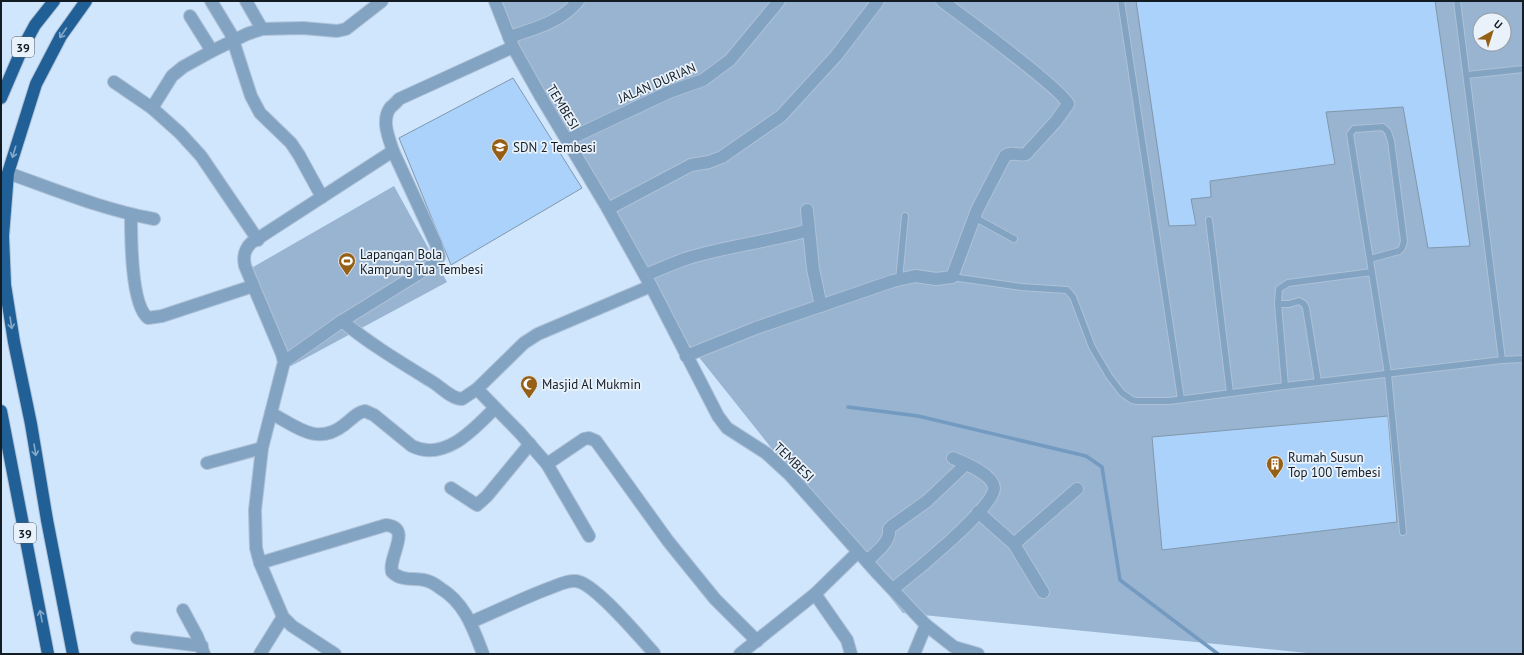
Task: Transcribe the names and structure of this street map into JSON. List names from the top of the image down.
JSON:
{
  "streets": {
    "highway": ["39"],
    "street": ["JALAN DURIAN", "TEMBESI"]
  },
  "crossings": [
    ["JALAN DURIAN", "TEMBESI"]
  ],
  "places": {
    "school or university": ["SDN 2 Tembesi"],
    "sports": ["Lapangan Bola Kampung Tua Tembesi"],
    "mosque": ["Masjid Al Mukmin"],
    "building": ["Rumah Susun Top 100 Tembesi"]
  },
  "north": "top right"
}
